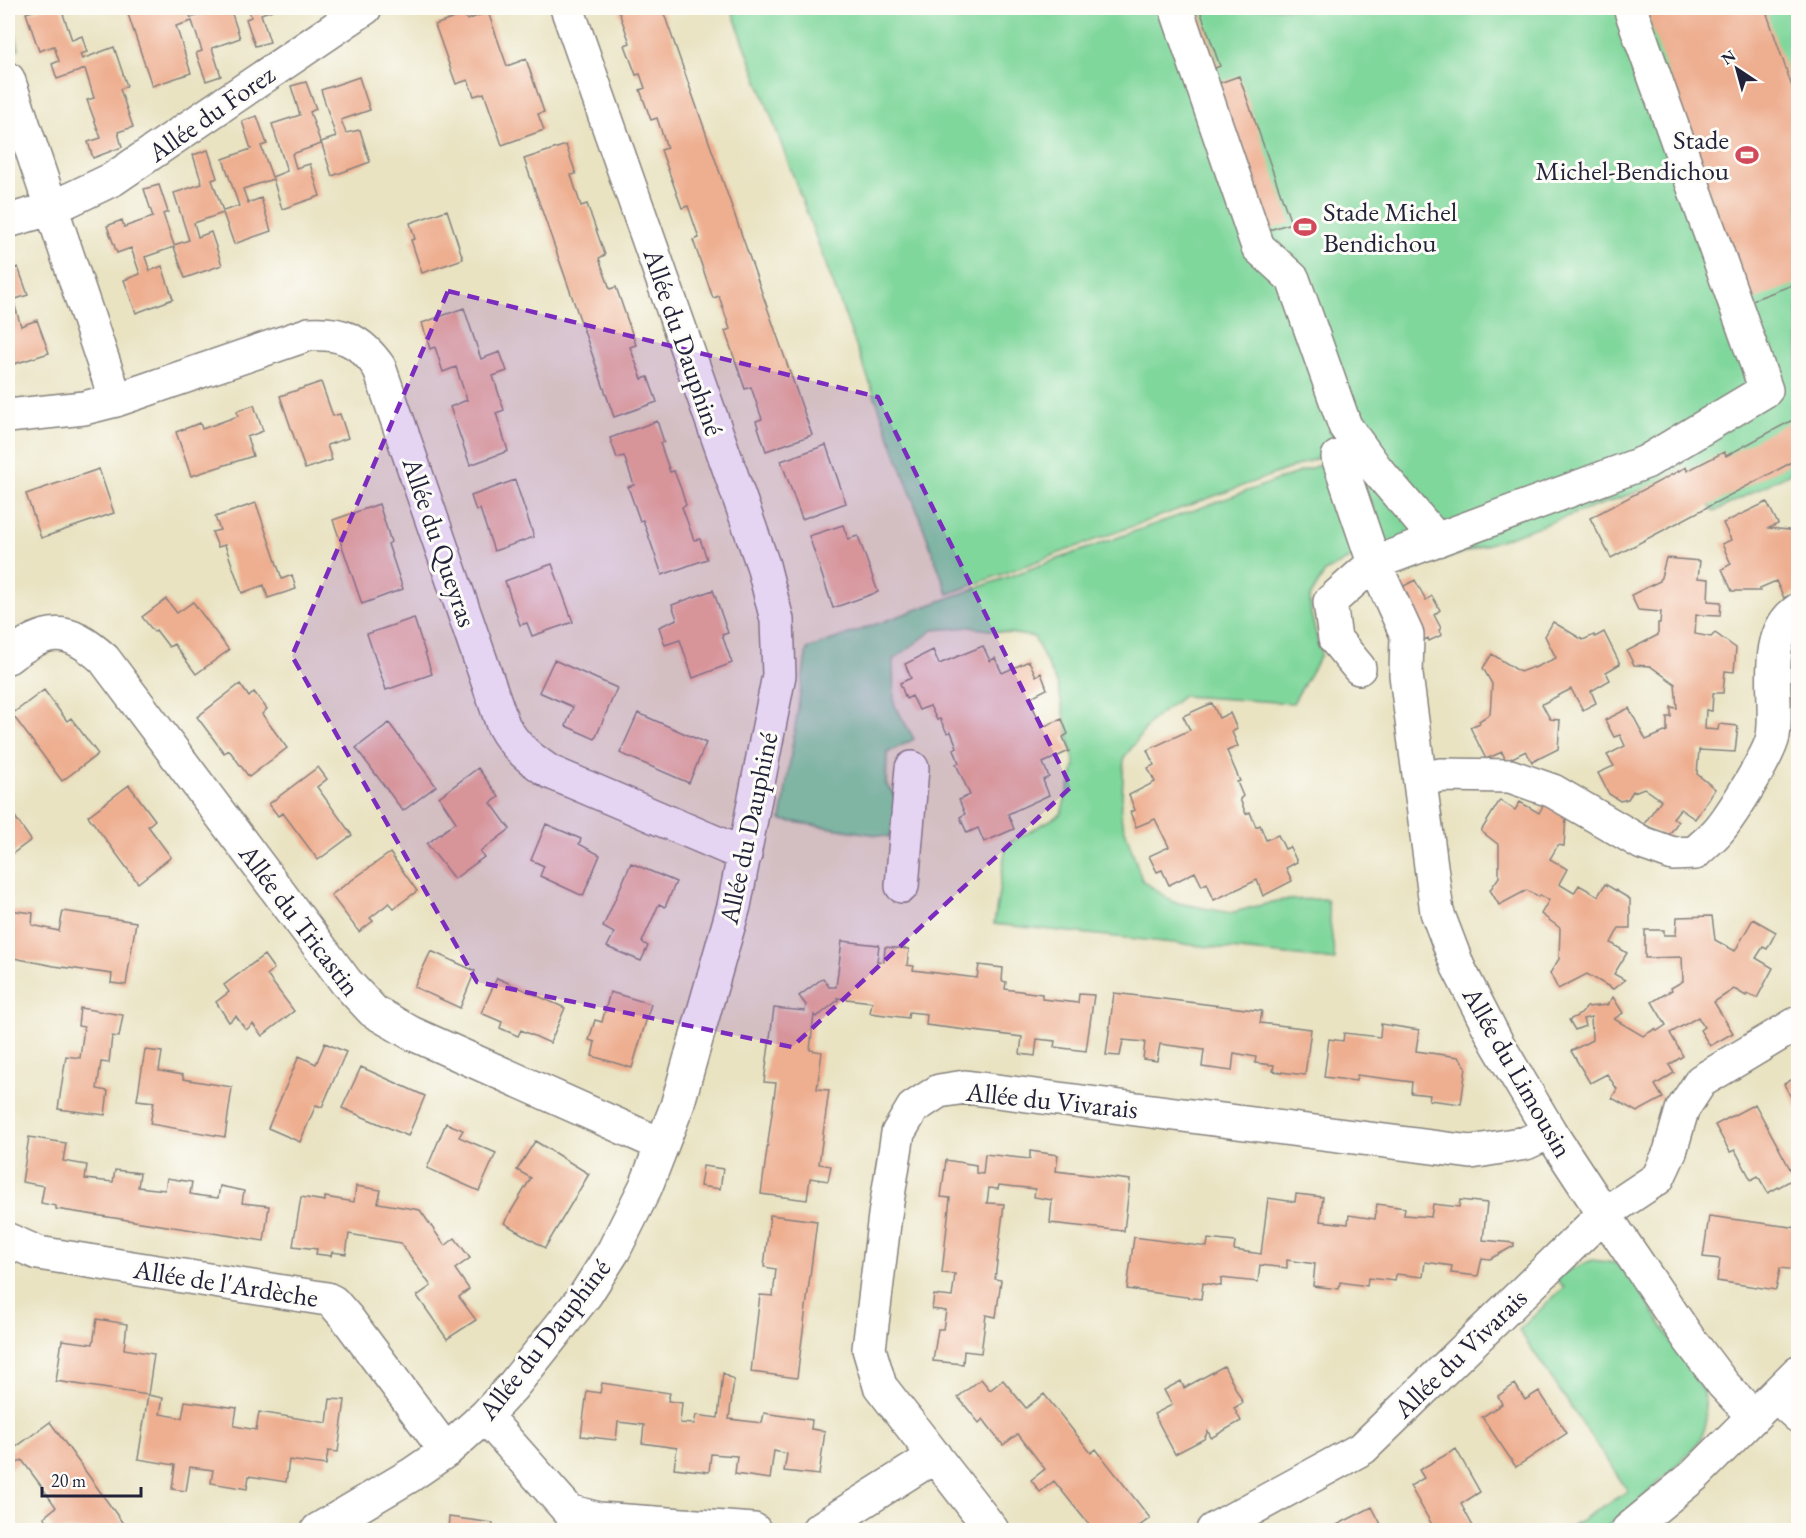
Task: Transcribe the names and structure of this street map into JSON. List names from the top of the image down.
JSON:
{
  "streets": {
    "street": [
      "Allée du Forez",
      "Allée du Dauphiné",
      "Allée du Queyras",
      "Allée du Tricastin",
      "Allée du Limousin",
      "Allée du Vivarais",
      "Allée de l'Ardèche"
    ]
  },
  "crossings": [
    ["Allée du Dauphiné", "Allée du Queyras"],
    ["Allée du Dauphiné", "Allée du Tricastin"],
    ["Allée du Dauphiné", "Allée de l'Ardèche"],
    ["Allée du Limousin", "Allée du Vivarais"]
  ],
  "places": {
    "sports": ["Stade Michel-Bendichou", "Stade Michel Bendichou"]
  },
  "scale_bar": "20 m",
  "north": "top left"
}
